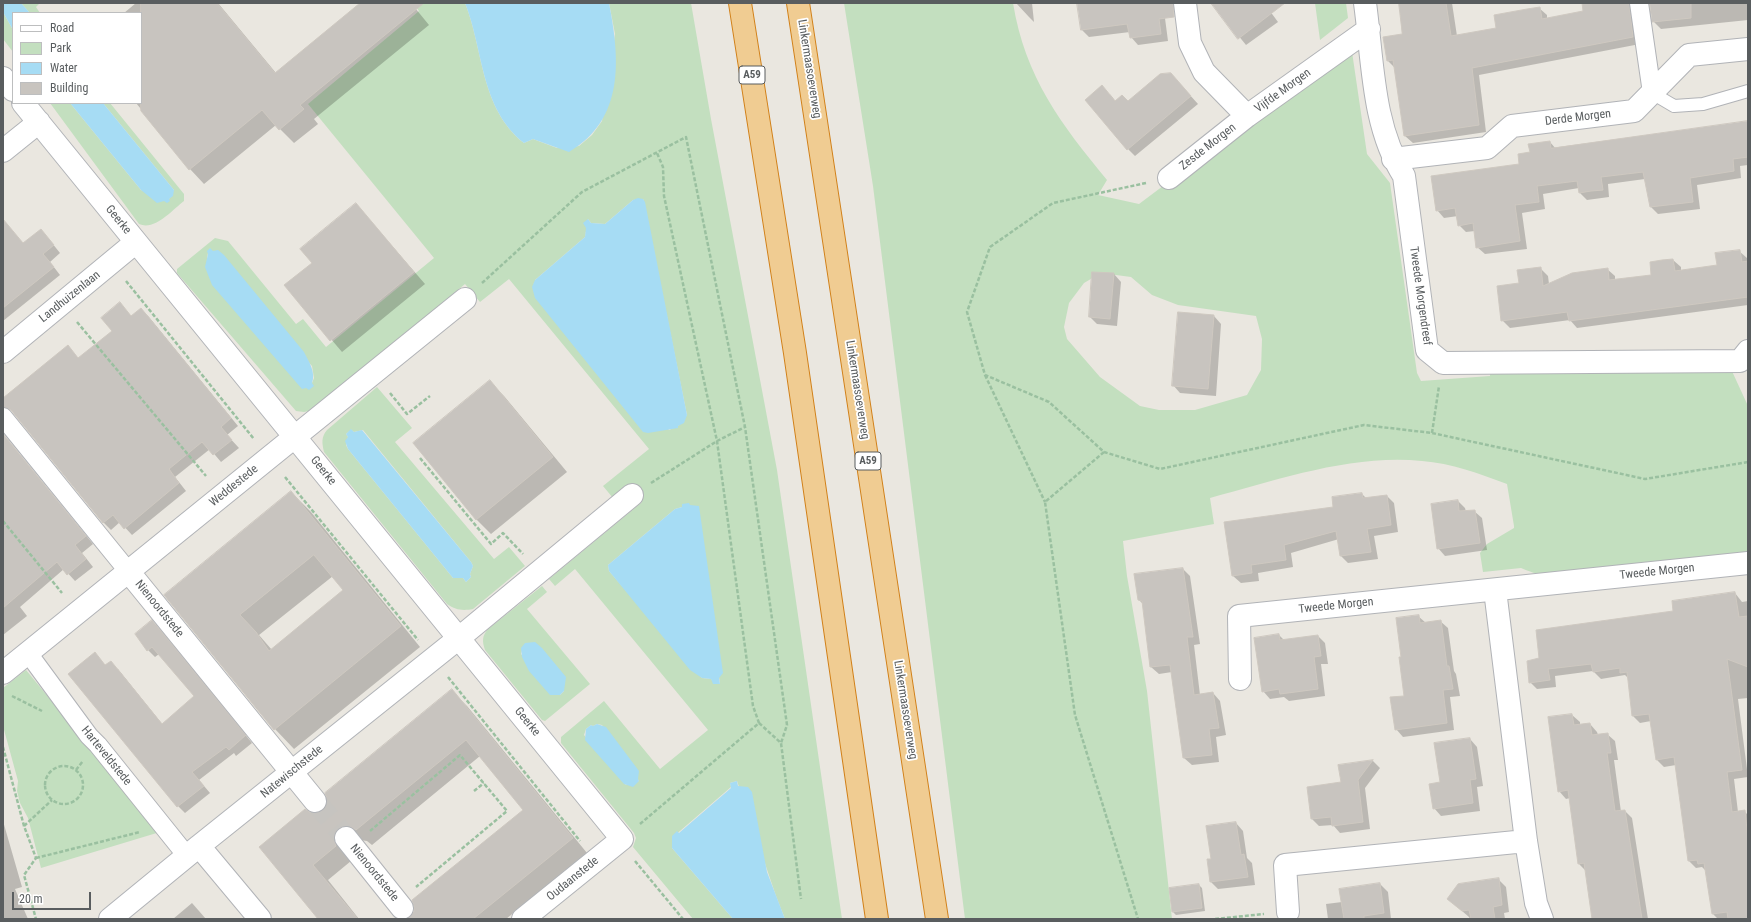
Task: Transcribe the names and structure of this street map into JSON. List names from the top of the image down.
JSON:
{
  "streets": {
    "highway": ["Linkermaasoeverweg", "A59"],
    "street": [
      "Vijfde Morgen",
      "Derde Morgen",
      "Zesde Morgen",
      "Geerke",
      "Tweede Morgendreef",
      "Landhuizenlaan",
      "Weddestede",
      "Tweede Morgen",
      "Nienoordstede",
      "Harteveldstede",
      "Natewischstede",
      "Oudaanstede"
    ]
  },
  "crossings": [
    ["Vijfde Morgen", "Zesde Morgen"],
    ["Vijfde Morgen", "Tweede Morgendreef"],
    ["Derde Morgen", "Tweede Morgendreef"],
    ["Geerke", "Landhuizenlaan"],
    ["Geerke", "Weddestede"],
    ["Geerke", "Natewischstede"],
    ["Geerke", "Oudaanstede"],
    ["Weddestede", "Nienoordstede"],
    ["Weddestede", "Harteveldstede"],
    ["Nienoordstede", "Natewischstede"],
    ["Harteveldstede", "Natewischstede"]
  ],
  "legend": [
    "Road",
    "Park",
    "Water",
    "Building"
  ],
  "scale_bar": "20 m"
}
